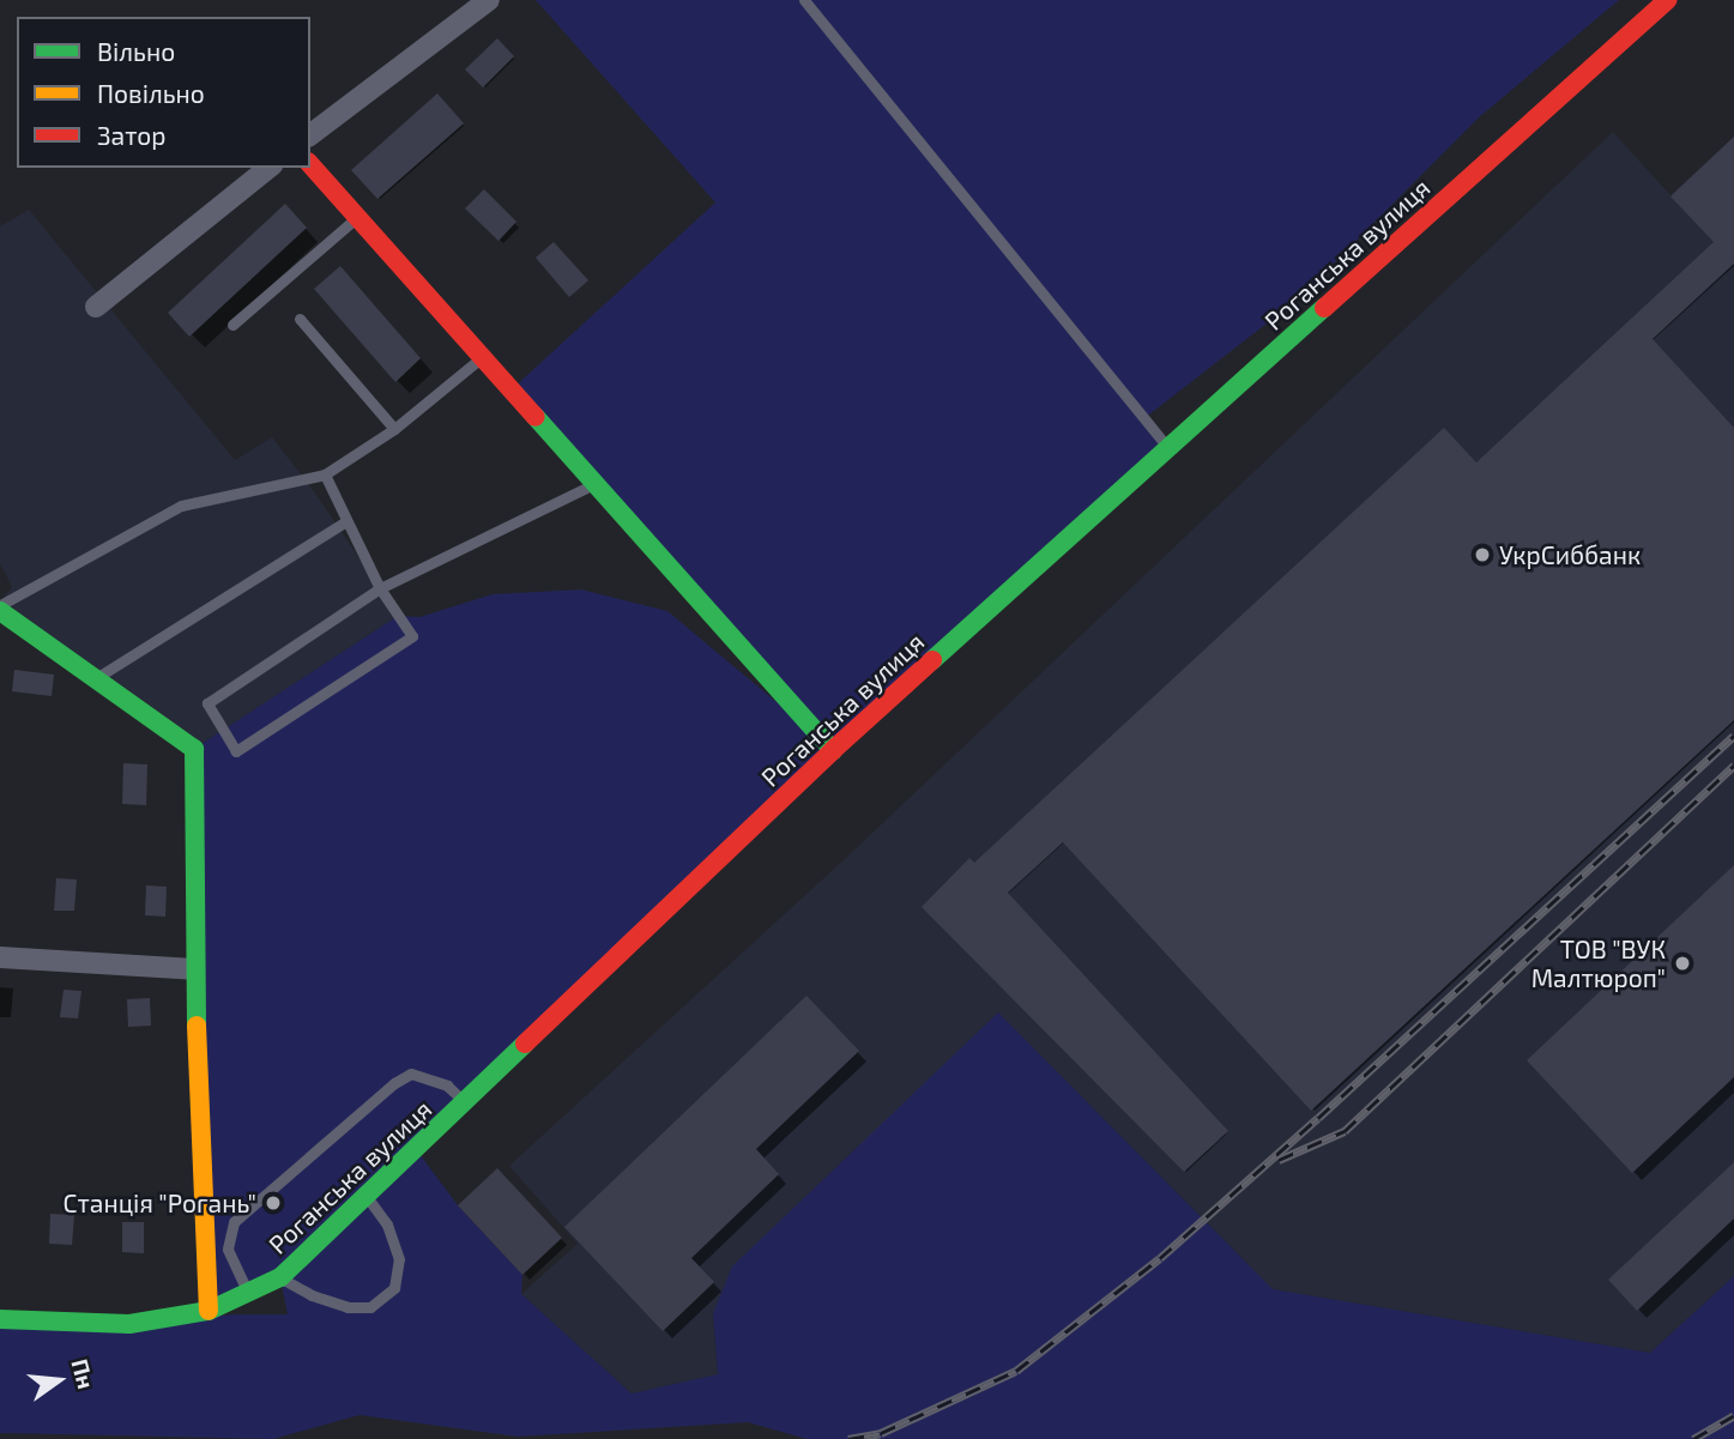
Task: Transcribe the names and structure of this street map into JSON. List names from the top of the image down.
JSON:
{
  "streets": {
    "street": ["Роганська вулиця"]
  },
  "places": ["УкрСиббанк", "ТОВ \"ВУК Малтюроп\"", "Станція \"Рогань\""],
  "legend": ["Вільно", "Повільно", "Затор"],
  "north": "right"
}
